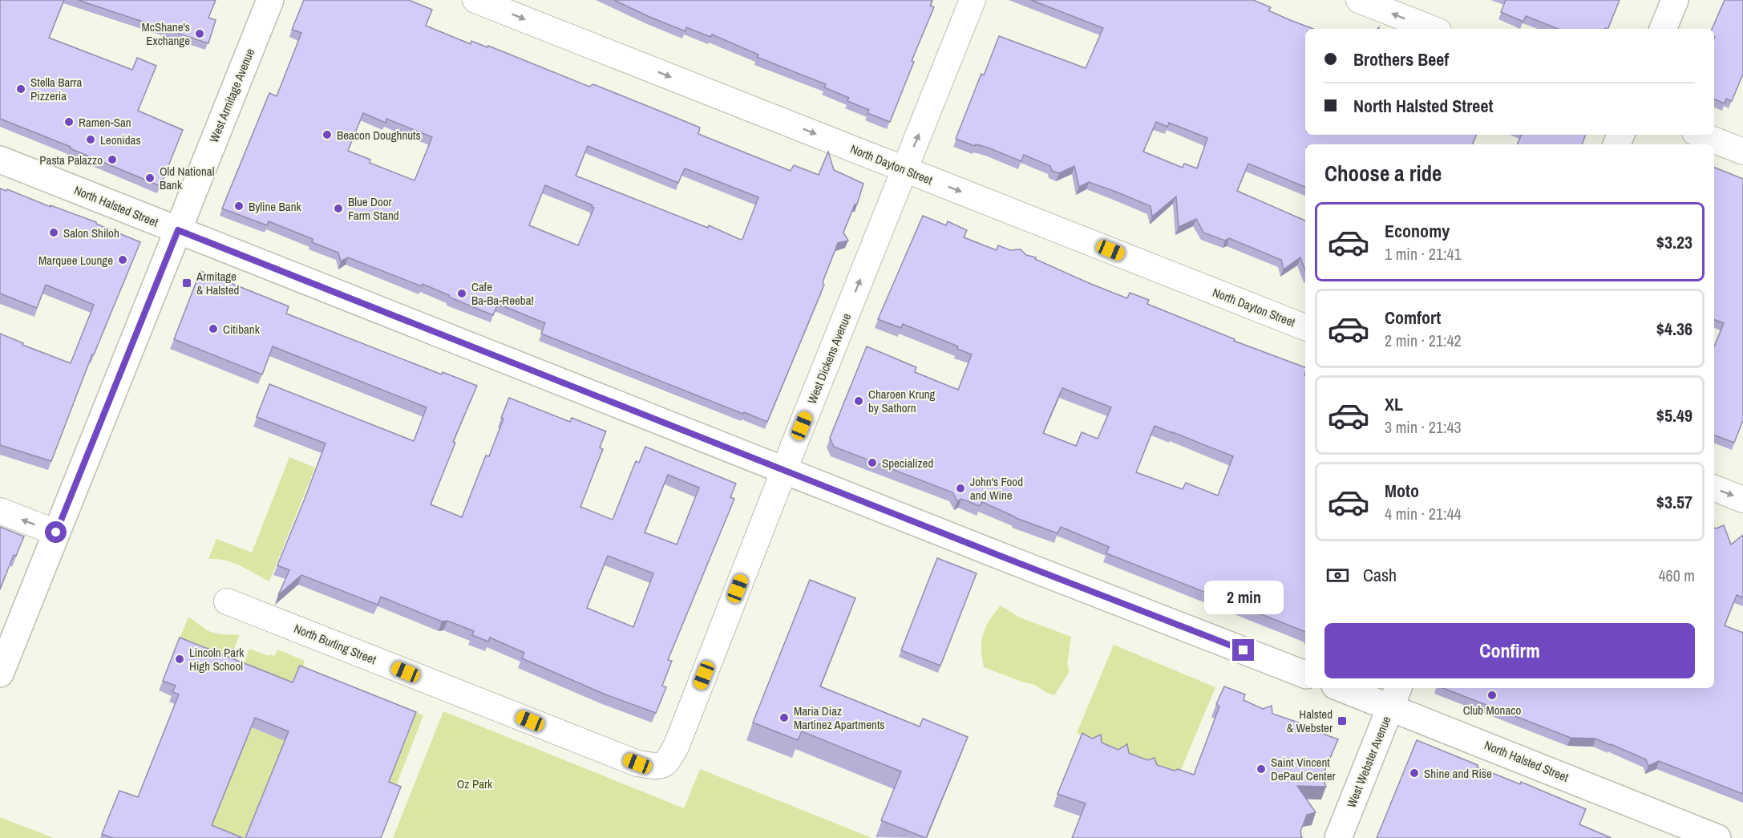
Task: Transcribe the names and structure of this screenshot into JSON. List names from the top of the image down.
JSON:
{
  "streets": {
    "main road": ["West Armitage Avenue", "North Halsted Street", "West Webster Avenue"],
    "street": ["North Dayton Street", "West Dickens Avenue", "North Burling Street"]
  },
  "crossings": [
    ["West Armitage Avenue", "North Halsted Street"],
    ["North Dayton Street", "West Dickens Avenue"],
    ["North Halsted Street", "West Dickens Avenue"],
    ["North Halsted Street", "West Webster Avenue"],
    ["West Dickens Avenue", "North Burling Street"]
  ],
  "one_way": ["North Dayton Street", "West Dickens Avenue"],
  "parks": ["Oz Park"],
  "places": {
    "other": [
      "McShane's Exchange",
      "Stella Barra Pizzeria",
      "Ramen-San",
      "Beacon Doughnuts",
      "Leonidas",
      "Pasta Palazzo",
      "Old National Bank",
      "Byline Bank",
      "Blue Door Farm Stand",
      "Salon Shiloh",
      "Marquee Lounge",
      "Cafe Ba-Ba-Reeba!",
      "Citibank",
      "Charoen Krung by Sathorn",
      "Specialized",
      "John's Food and Wine",
      "Lincoln Park High School",
      "Club Monaco",
      "Maria Diaz Martinez Apartments",
      "Saint Vincent DePaul Center",
      "Shine and Rise"
    ],
    "transit": ["Armitage & Halsted", "Halsted & Webster"]
  },
  "page": {
    "banner": ["Brothers Beef", "North Halsted Street"],
    "heading": "Choose a ride",
    "list": [
      {
        "name": "Economy",
        "note": "1 min · 21:41",
        "value": "$3.23"
      },
      {
        "name": "Comfort",
        "note": "2 min · 21:42",
        "value": "$4.36"
      },
      {
        "name": "XL",
        "note": "3 min · 21:43",
        "value": "$5.49"
      },
      {
        "name": "Moto",
        "note": "4 min · 21:44",
        "value": "$3.57"
      }
    ],
    "pay": ["Cash", "460 m"],
    "bubble": "2 min",
    "buttons": "Confirm"
  }
}
